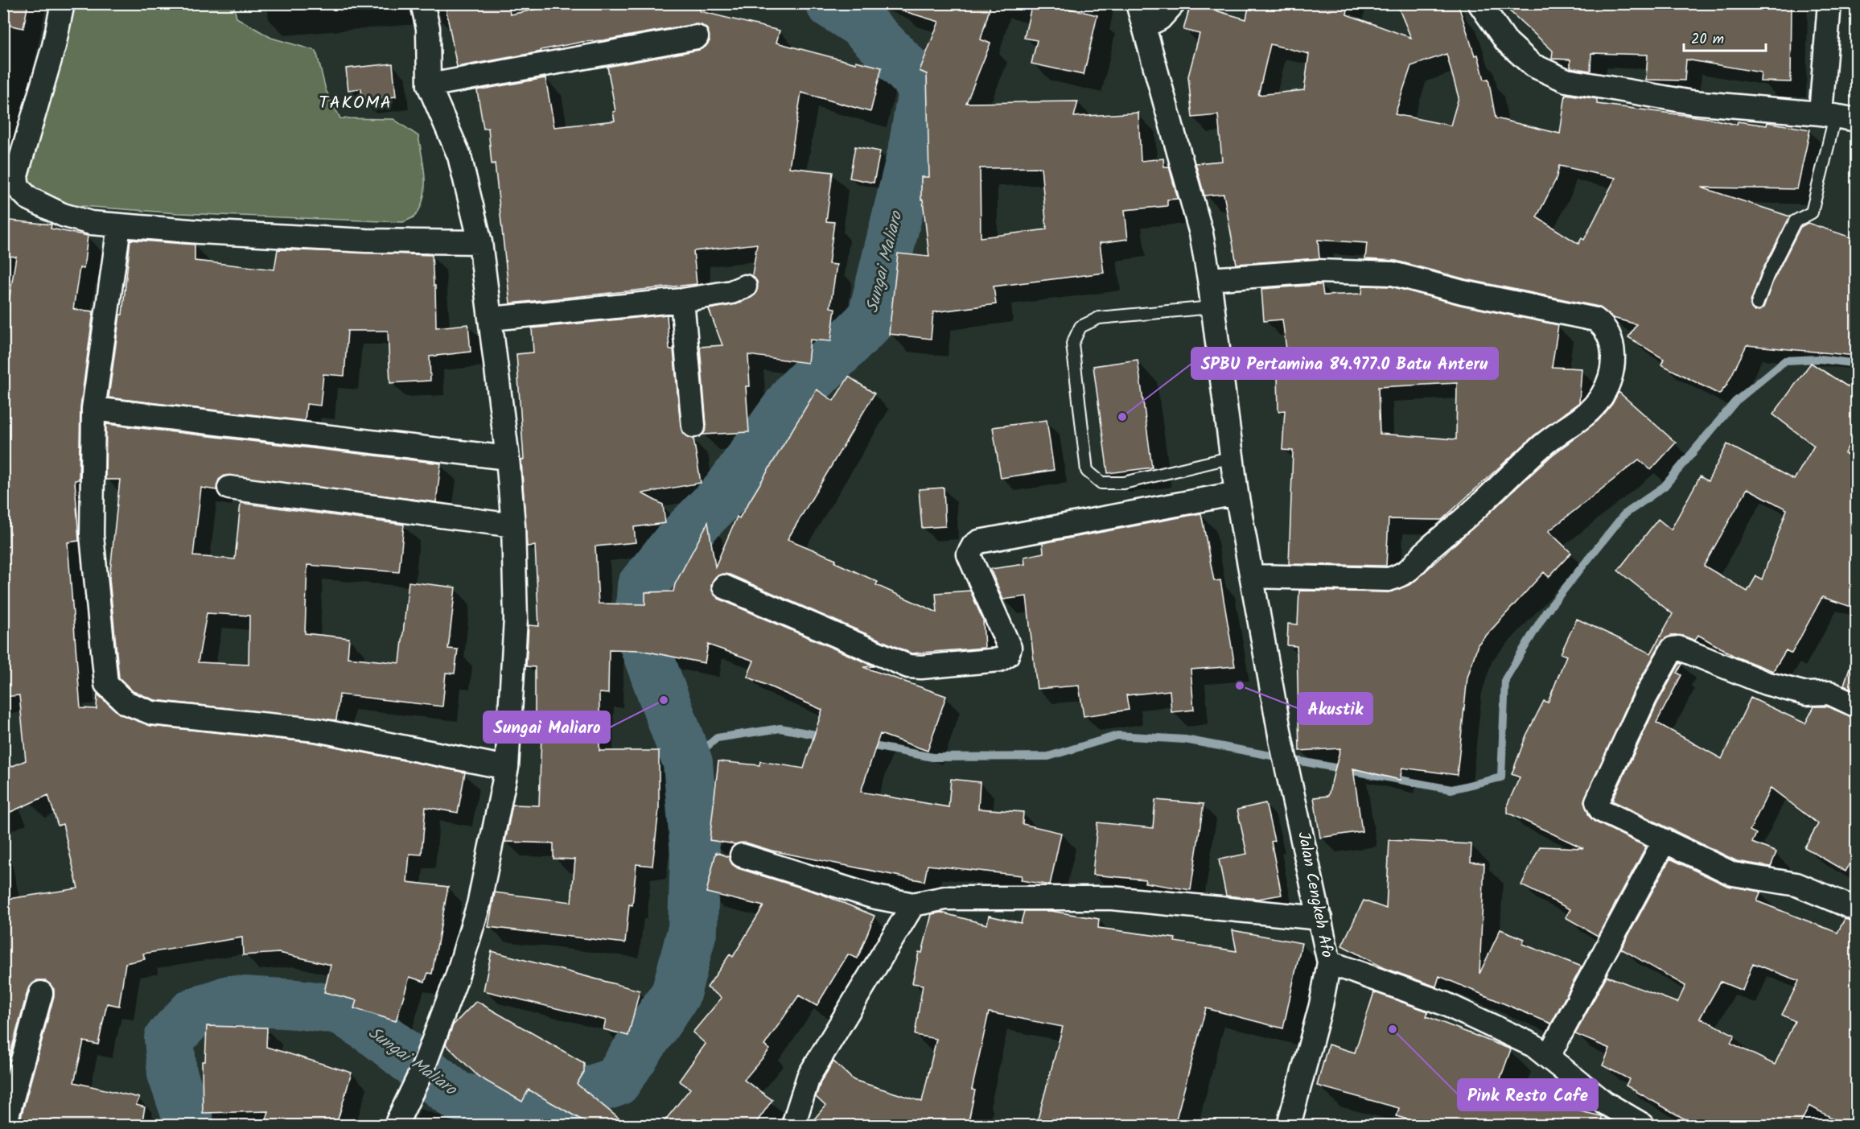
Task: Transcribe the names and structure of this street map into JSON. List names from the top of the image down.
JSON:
{
  "streets": {
    "street": ["Jalan Cengkeh Afo"]
  },
  "districts": ["TAKOMA"],
  "water": ["Sungai Maliaro"],
  "places": [
    "SPBU Pertamina 84.977.0 Batu Anteru",
    "Akustik",
    "Sungai Maliaro",
    "Pink Resto Cafe"
  ],
  "scale_bar": "20 m"
}
